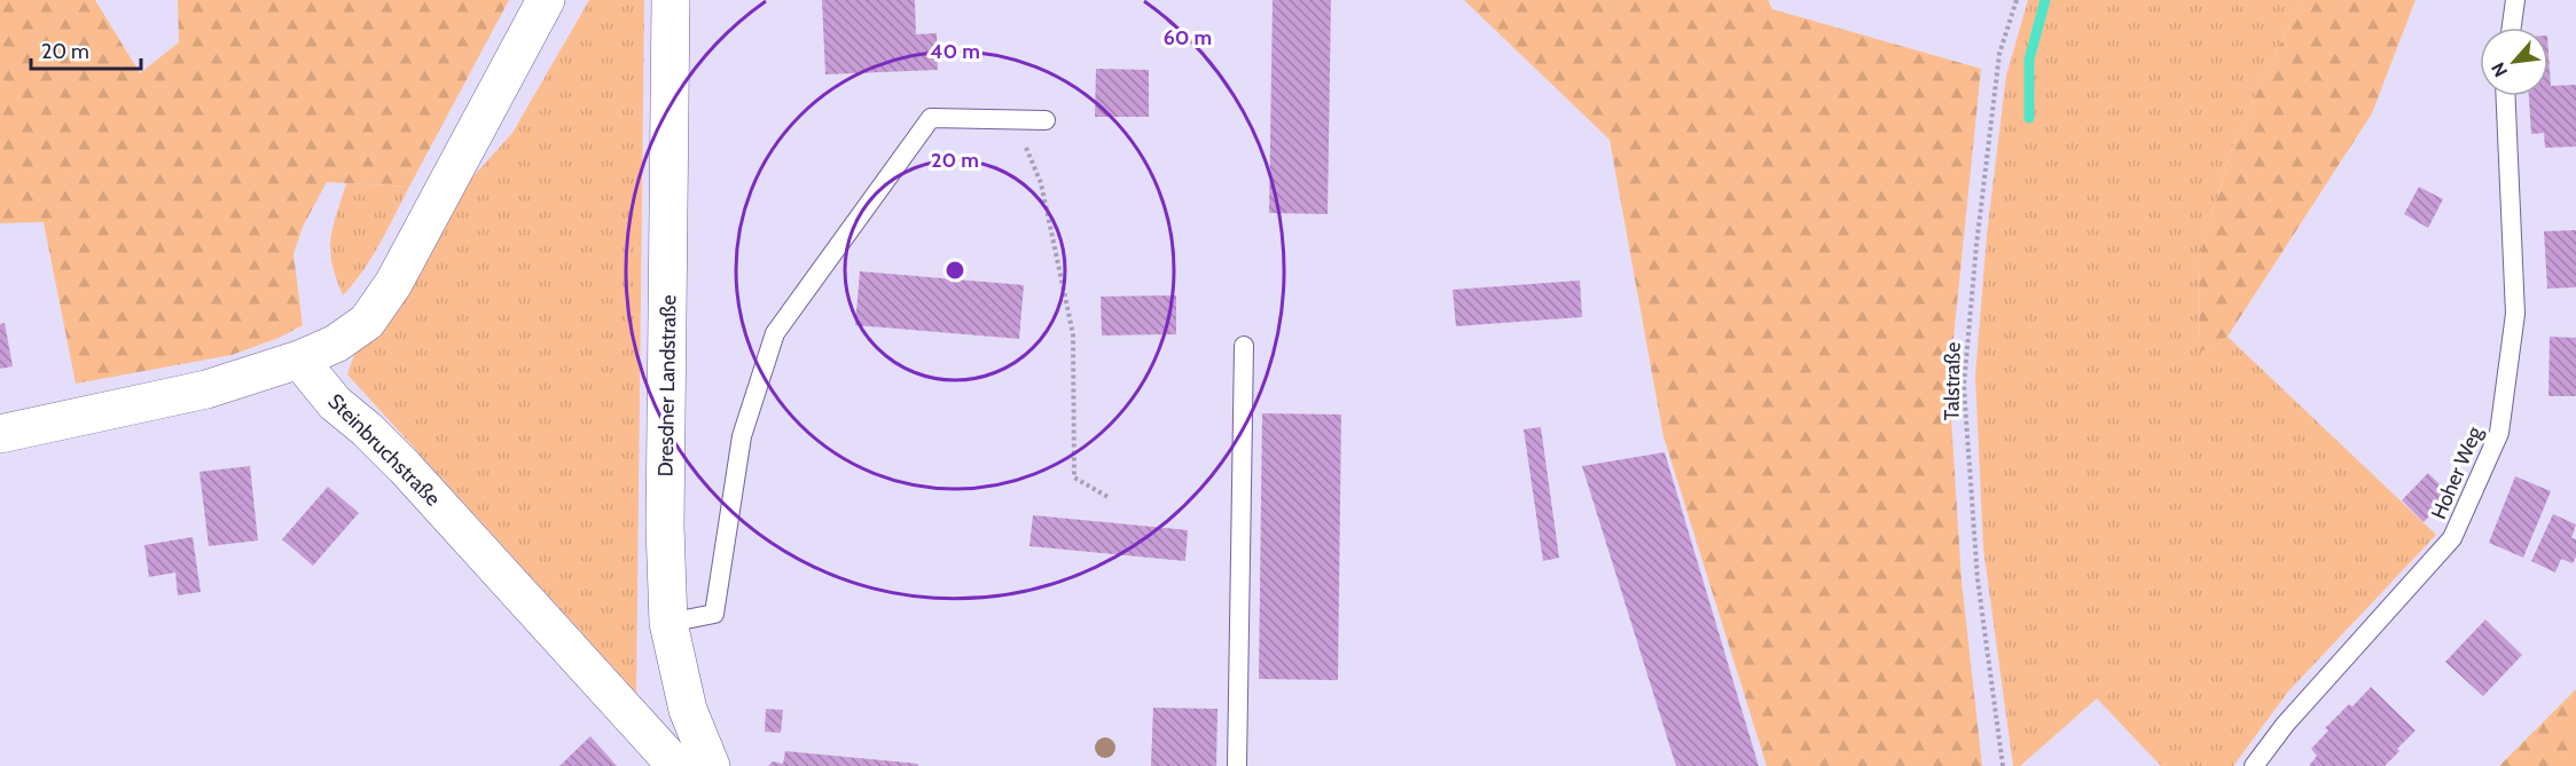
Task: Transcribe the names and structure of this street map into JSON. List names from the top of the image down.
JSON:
{
  "streets": {
    "street": ["Dresdner Landstraße", "Steinbruchstraße"],
    "lane": ["Hoher Weg"],
    "path": ["Talstraße"]
  },
  "scale_bar": "20 m",
  "north": "bottom left",
  "rings": ["60 m", "40 m", "20 m"]
}
